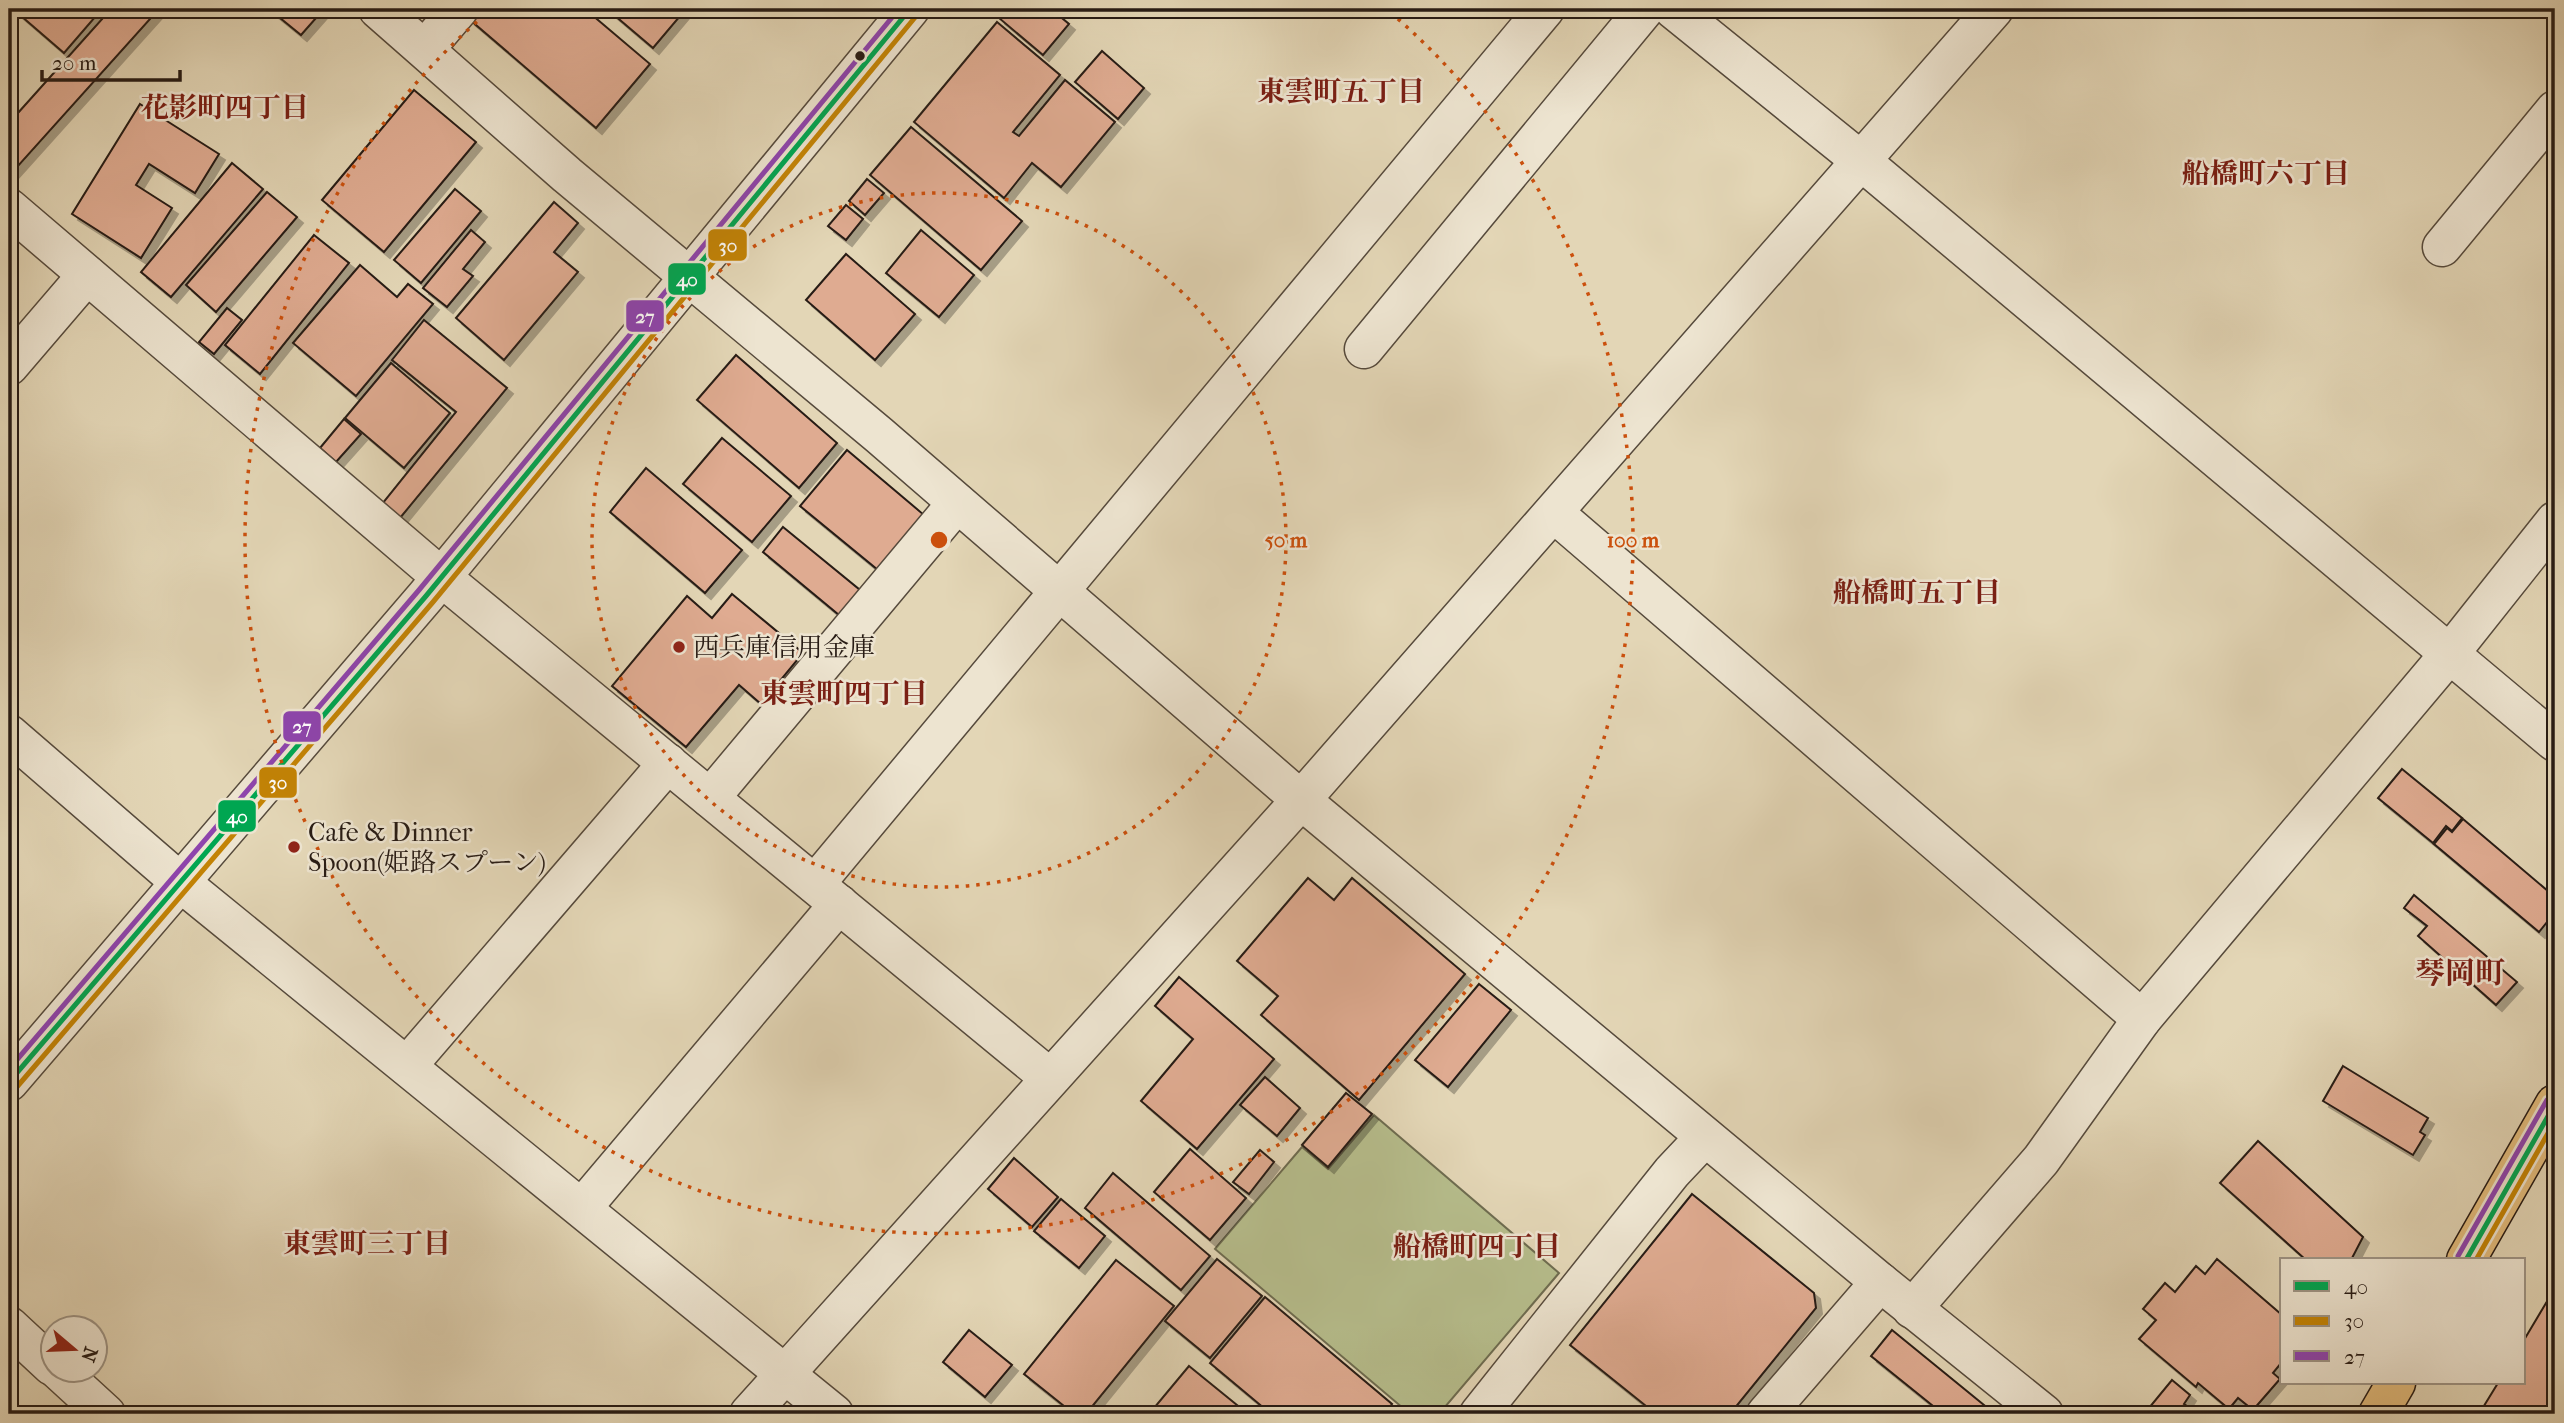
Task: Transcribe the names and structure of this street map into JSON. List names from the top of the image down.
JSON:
{
  "districts": [
    "東雲町五丁目",
    "花影町四丁目",
    "船橋町六丁目",
    "船橋町五丁目",
    "東雲町四丁目",
    "琴岡町",
    "東雲町三丁目",
    "船橋町四丁目"
  ],
  "places": ["西兵庫信用金庫", "Cafe & Dinner Spoon(姫路スプーン)"],
  "lines": ["transit line 40", "transit line 27", "transit line 30"],
  "legend": ["40", "30", "27"],
  "scale_bar": "20 m",
  "north": "right",
  "rings": ["50 m", "100 m"]
}
